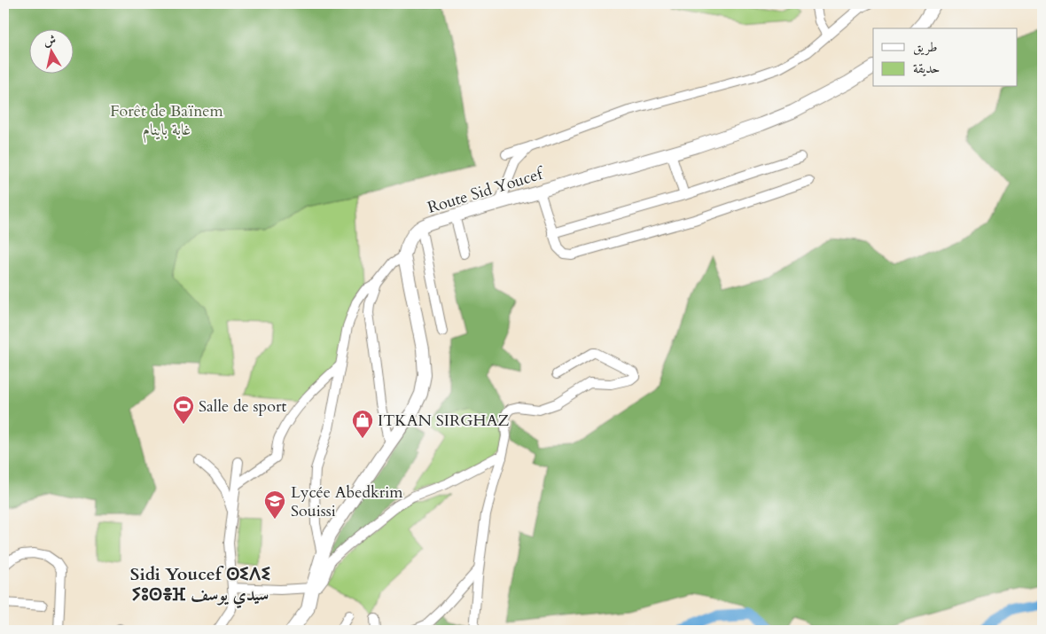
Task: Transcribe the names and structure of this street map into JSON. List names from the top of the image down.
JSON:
{
  "streets": {
    "main road": ["Route Sid Youcef"]
  },
  "districts": ["Sidi Youcef ⵙⵉⴷⵉ ⵢⵓⵙⴻⴼ سيدي يوسف"],
  "parks": ["Forêt de Baïnem غابة باينام"],
  "places": {
    "sports": ["Salle de sport"],
    "shop": ["ITKAN SIRGHAZ"],
    "school or university": ["Lycée Abedkrim Souissi"]
  },
  "legend": ["طريق", "حديقة"],
  "north": "top"
}
